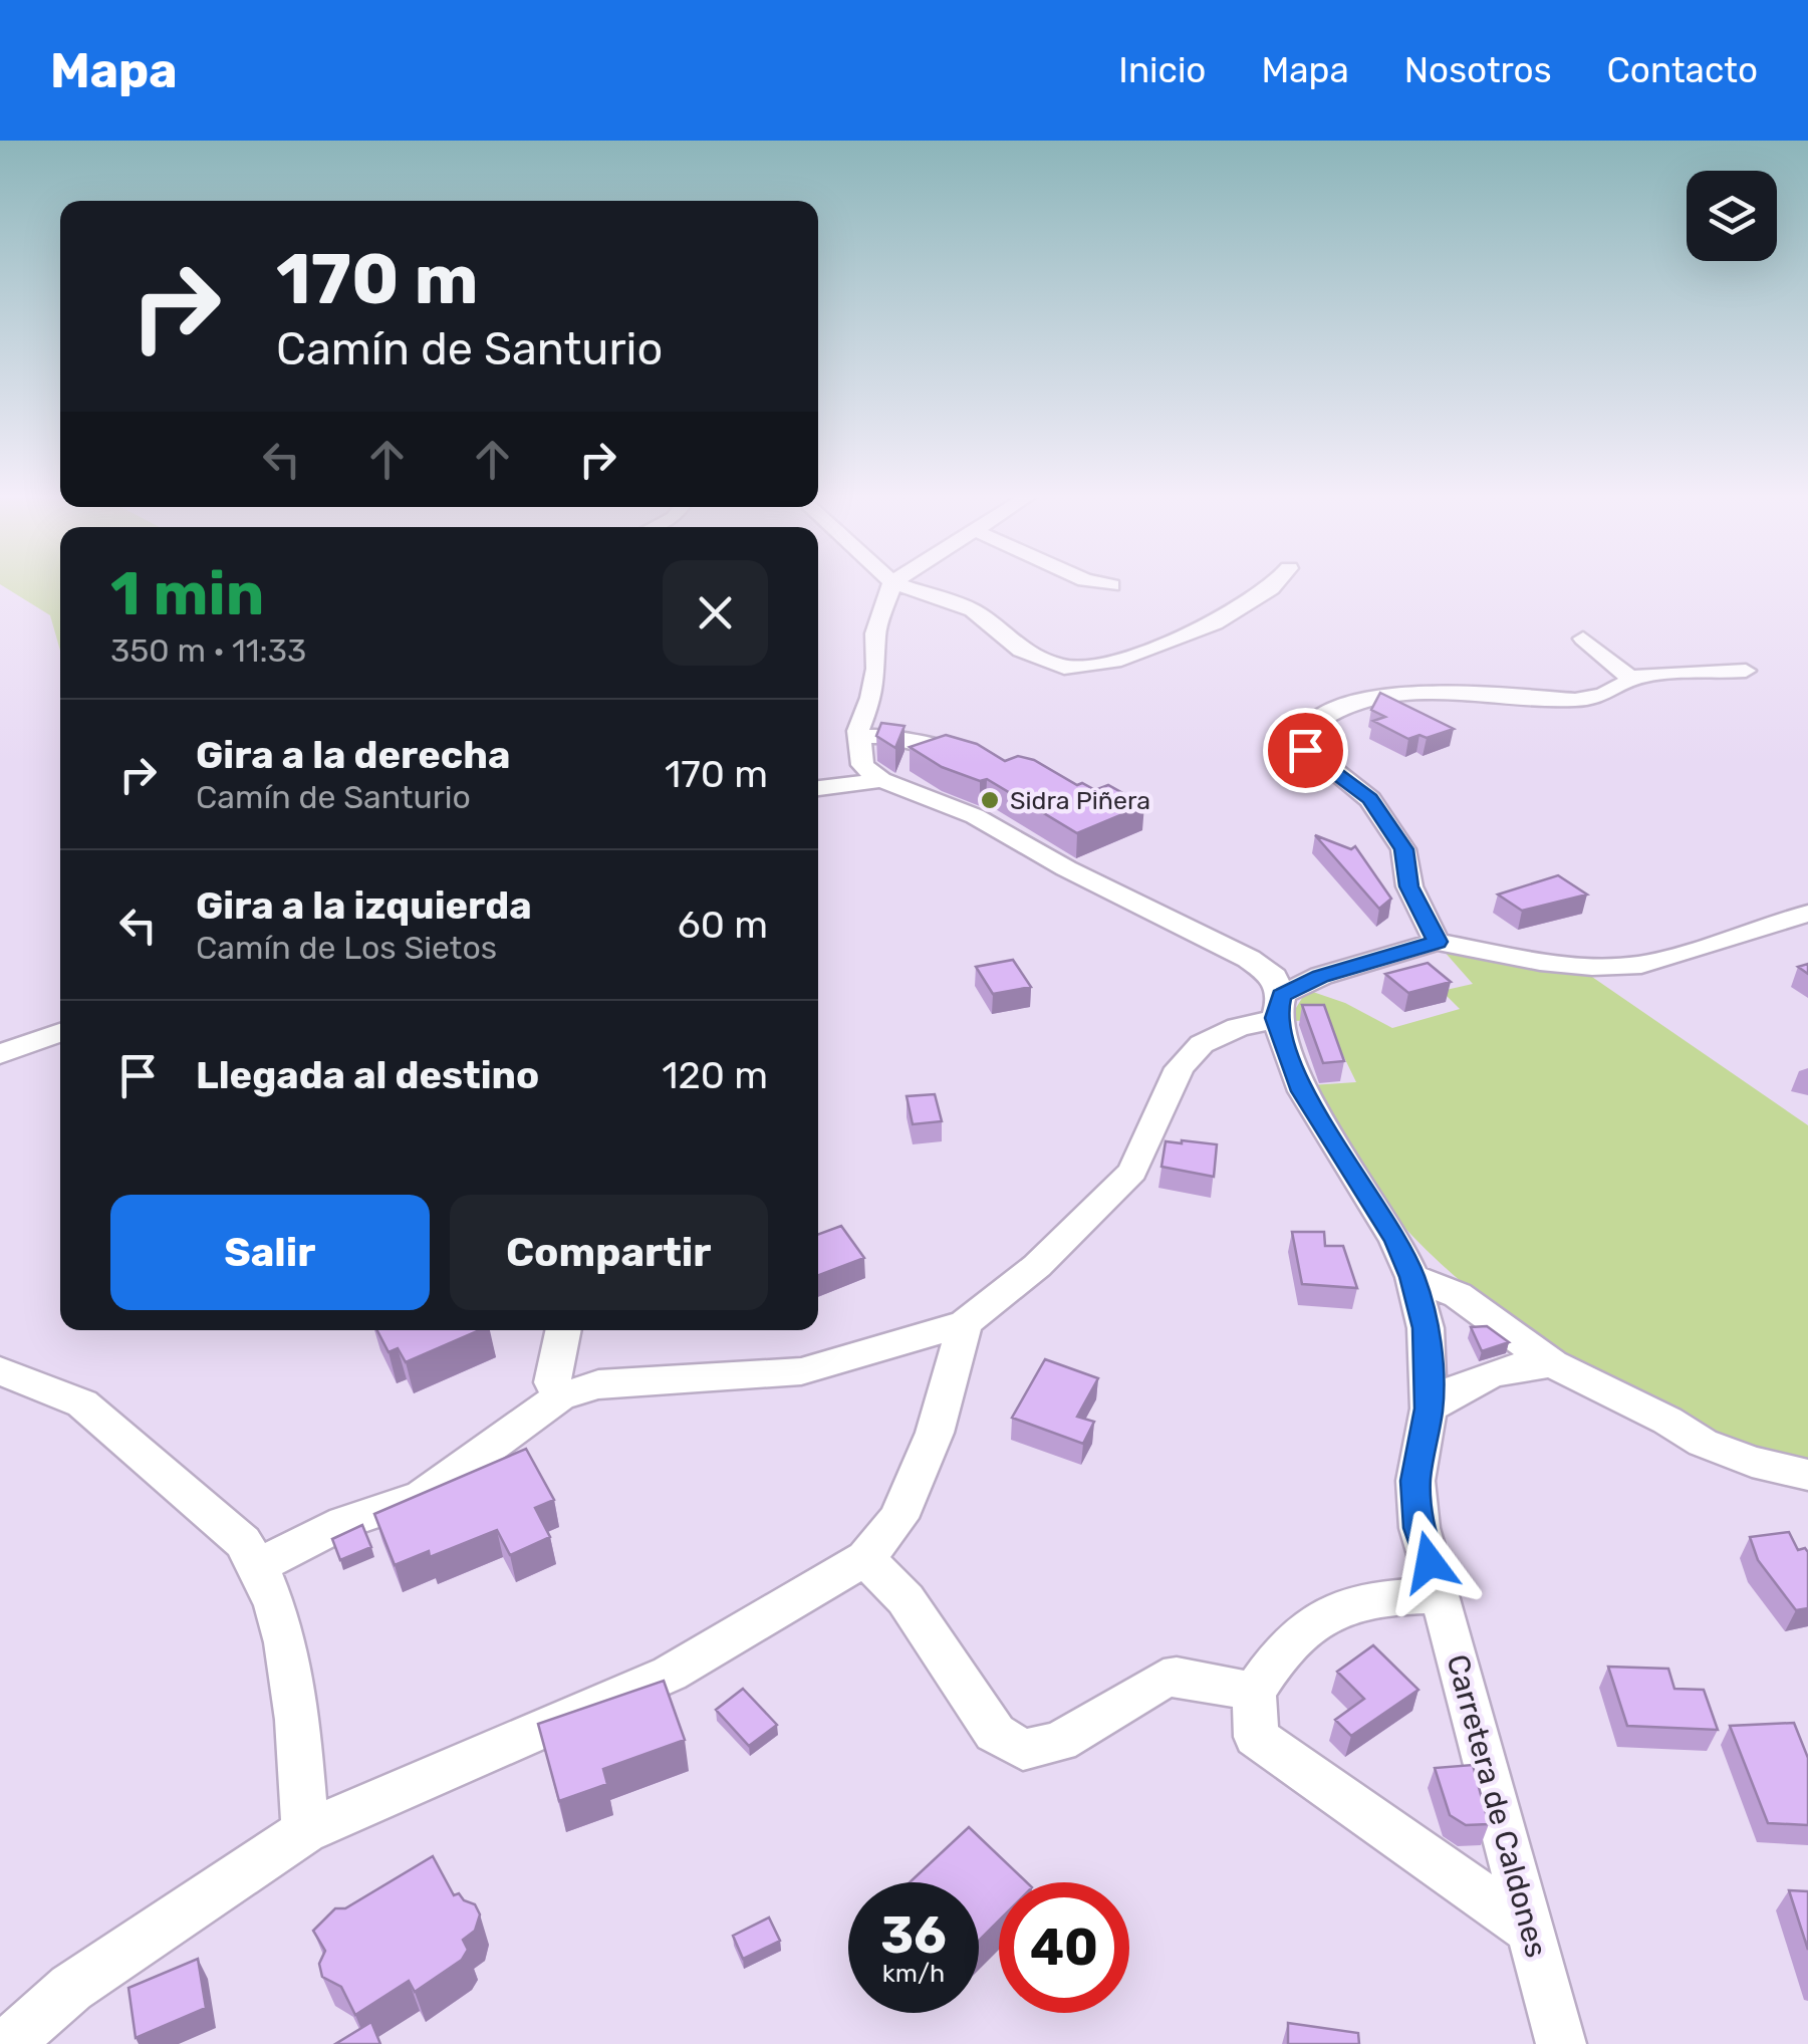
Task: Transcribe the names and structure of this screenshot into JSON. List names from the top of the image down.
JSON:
{
  "streets": {
    "street": ["Carretera de Caldones"]
  },
  "places": ["Sidra Piñera"],
  "page": {
    "header": "Mapa",
    "nav": [
      "Inicio",
      "Mapa",
      "Nosotros",
      "Contacto"
    ],
    "turn": ["170 m", "Camín de Santurio"],
    "heading": ["1 min", "350 m · 11:33"],
    "list": [
      {
        "name": "Gira a la derecha",
        "note": "Camín de Santurio",
        "value": "170 m"
      },
      {
        "name": "Gira a la izquierda",
        "note": "Camín de Los Sietos",
        "value": "60 m"
      },
      {
        "name": "Llegada al destino",
        "value": "120 m"
      }
    ],
    "buttons": ["Salir", "Compartir"],
    "speed": "36 km/h",
    "limit": "40"
  }
}
